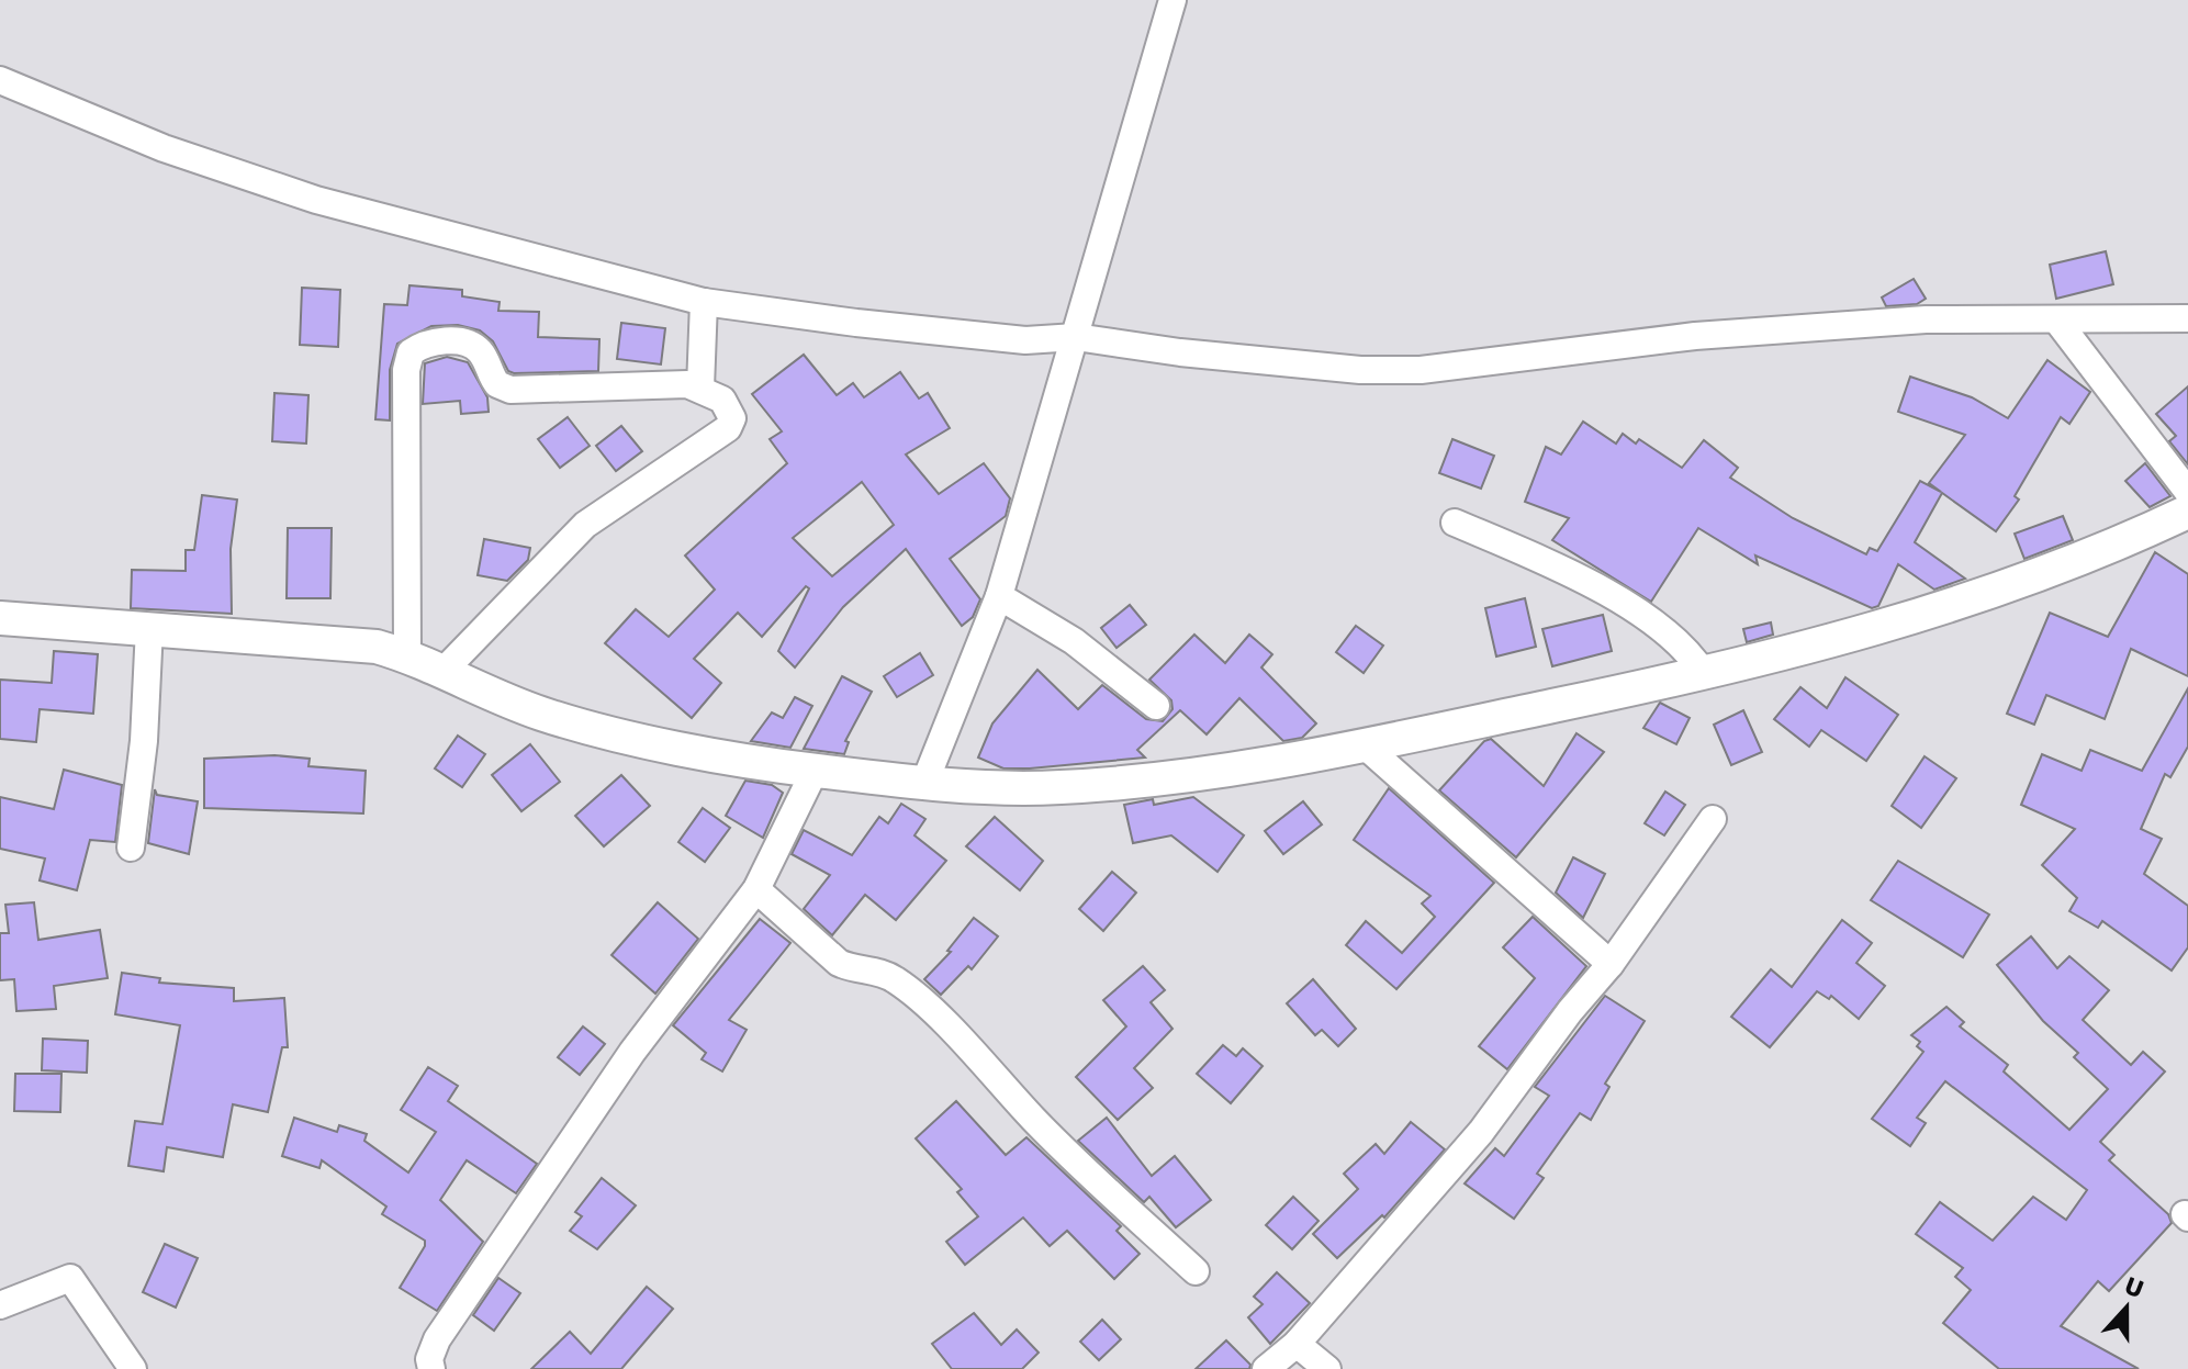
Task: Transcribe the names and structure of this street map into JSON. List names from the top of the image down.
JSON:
{
  "north": "top"
}
